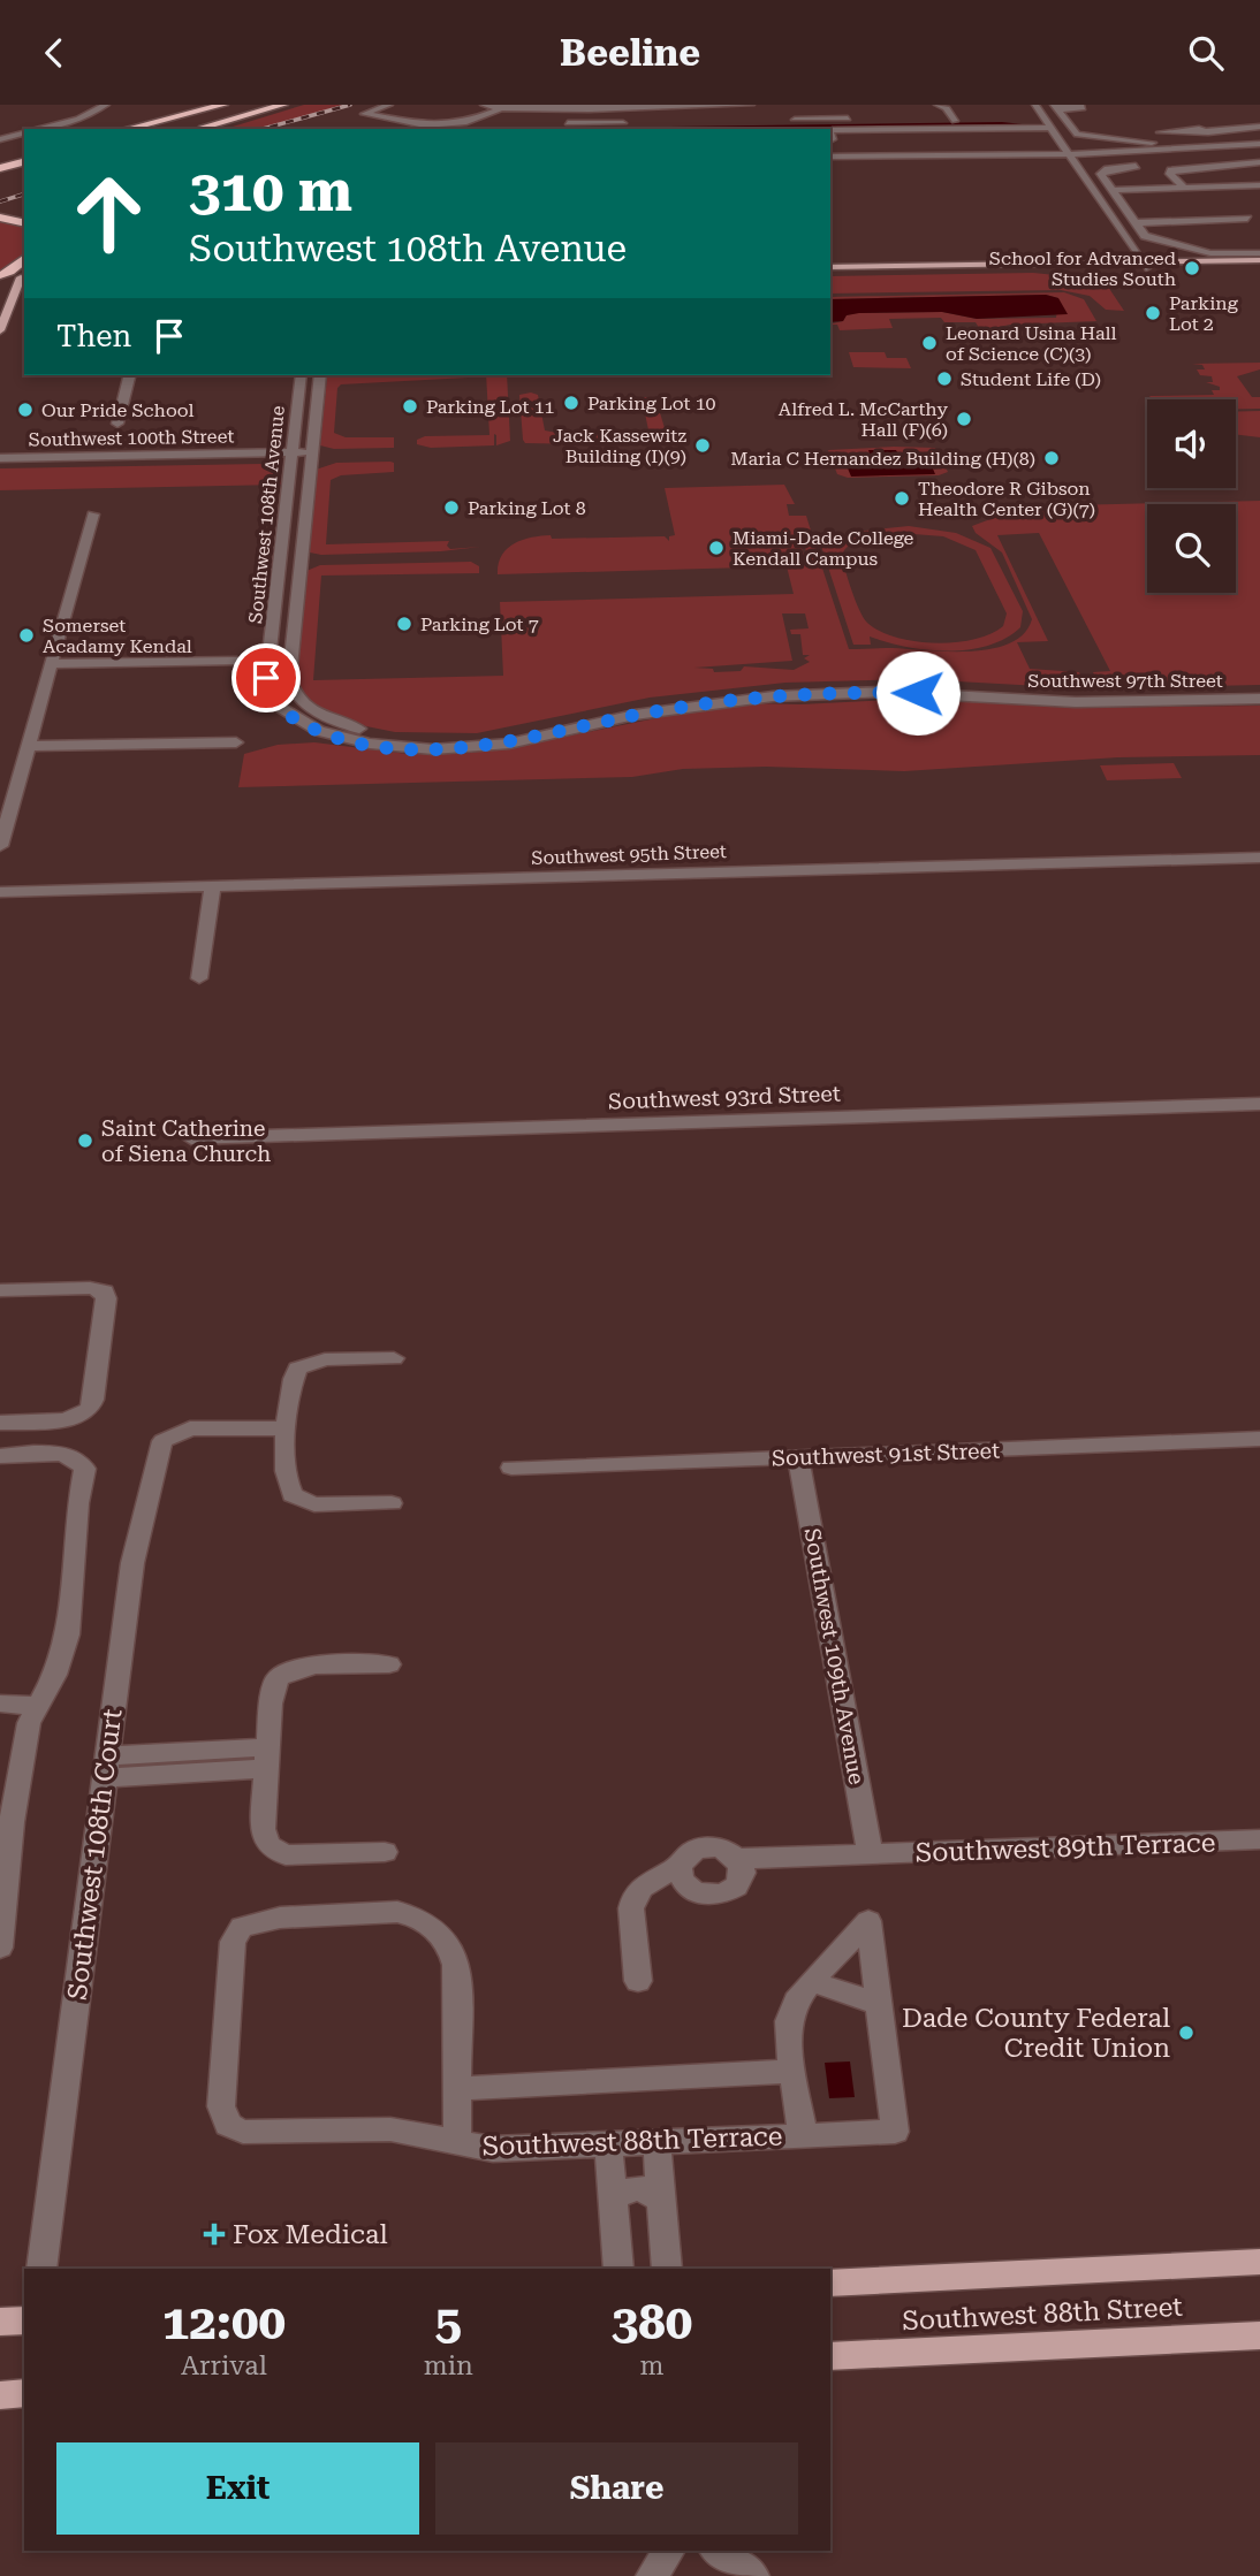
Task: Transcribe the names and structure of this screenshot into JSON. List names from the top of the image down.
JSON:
{
  "streets": {
    "main road": ["Southwest 88th Street"],
    "street": [
      "Southwest 100th Street",
      "Southwest 108th Avenue",
      "Southwest 97th Street",
      "Southwest 95th Street",
      "Southwest 93rd Street",
      "Southwest 91st Street",
      "Southwest 109th Avenue",
      "Southwest 89th Terrace",
      "Southwest 108th Court",
      "Southwest 88th Terrace"
    ]
  },
  "crossings": [
    ["Southwest 100th Street", "Southwest 108th Avenue"],
    ["Southwest 108th Avenue", "Southwest 97th Street"],
    ["Southwest 91st Street", "Southwest 109th Avenue"],
    ["Southwest 109th Avenue", "Southwest 89th Terrace"]
  ],
  "places": {
    "other": [
      "School for Advanced Studies South",
      "Parking Lot 2",
      "Leonard Usina Hall of Science (C)(3)",
      "Student Life (D)",
      "Parking Lot 10",
      "Parking Lot 11",
      "Our Pride School",
      "Alfred L. McCarthy Hall (F)(6)",
      "Jack Kassewitz Building (I)(9)",
      "Maria C Hernandez Building (H)(8)",
      "Theodore R Gibson Health Center (G)(7)",
      "Parking Lot 8",
      "Miami-Dade College Kendall Campus",
      "Parking Lot 7",
      "Somerset Acadamy Kendal",
      "Saint Catherine of Siena Church",
      "Dade County Federal Credit Union"
    ],
    "health": ["Fox Medical"]
  },
  "page": {
    "header": "Beeline",
    "turn": ["310 m", "Southwest 108th Avenue"],
    "then": "Then",
    "eta": [
      "12:00",
      "Arrival",
      "5",
      "min",
      "380",
      "m"
    ],
    "buttons": ["Exit", "Share"]
  }
}
